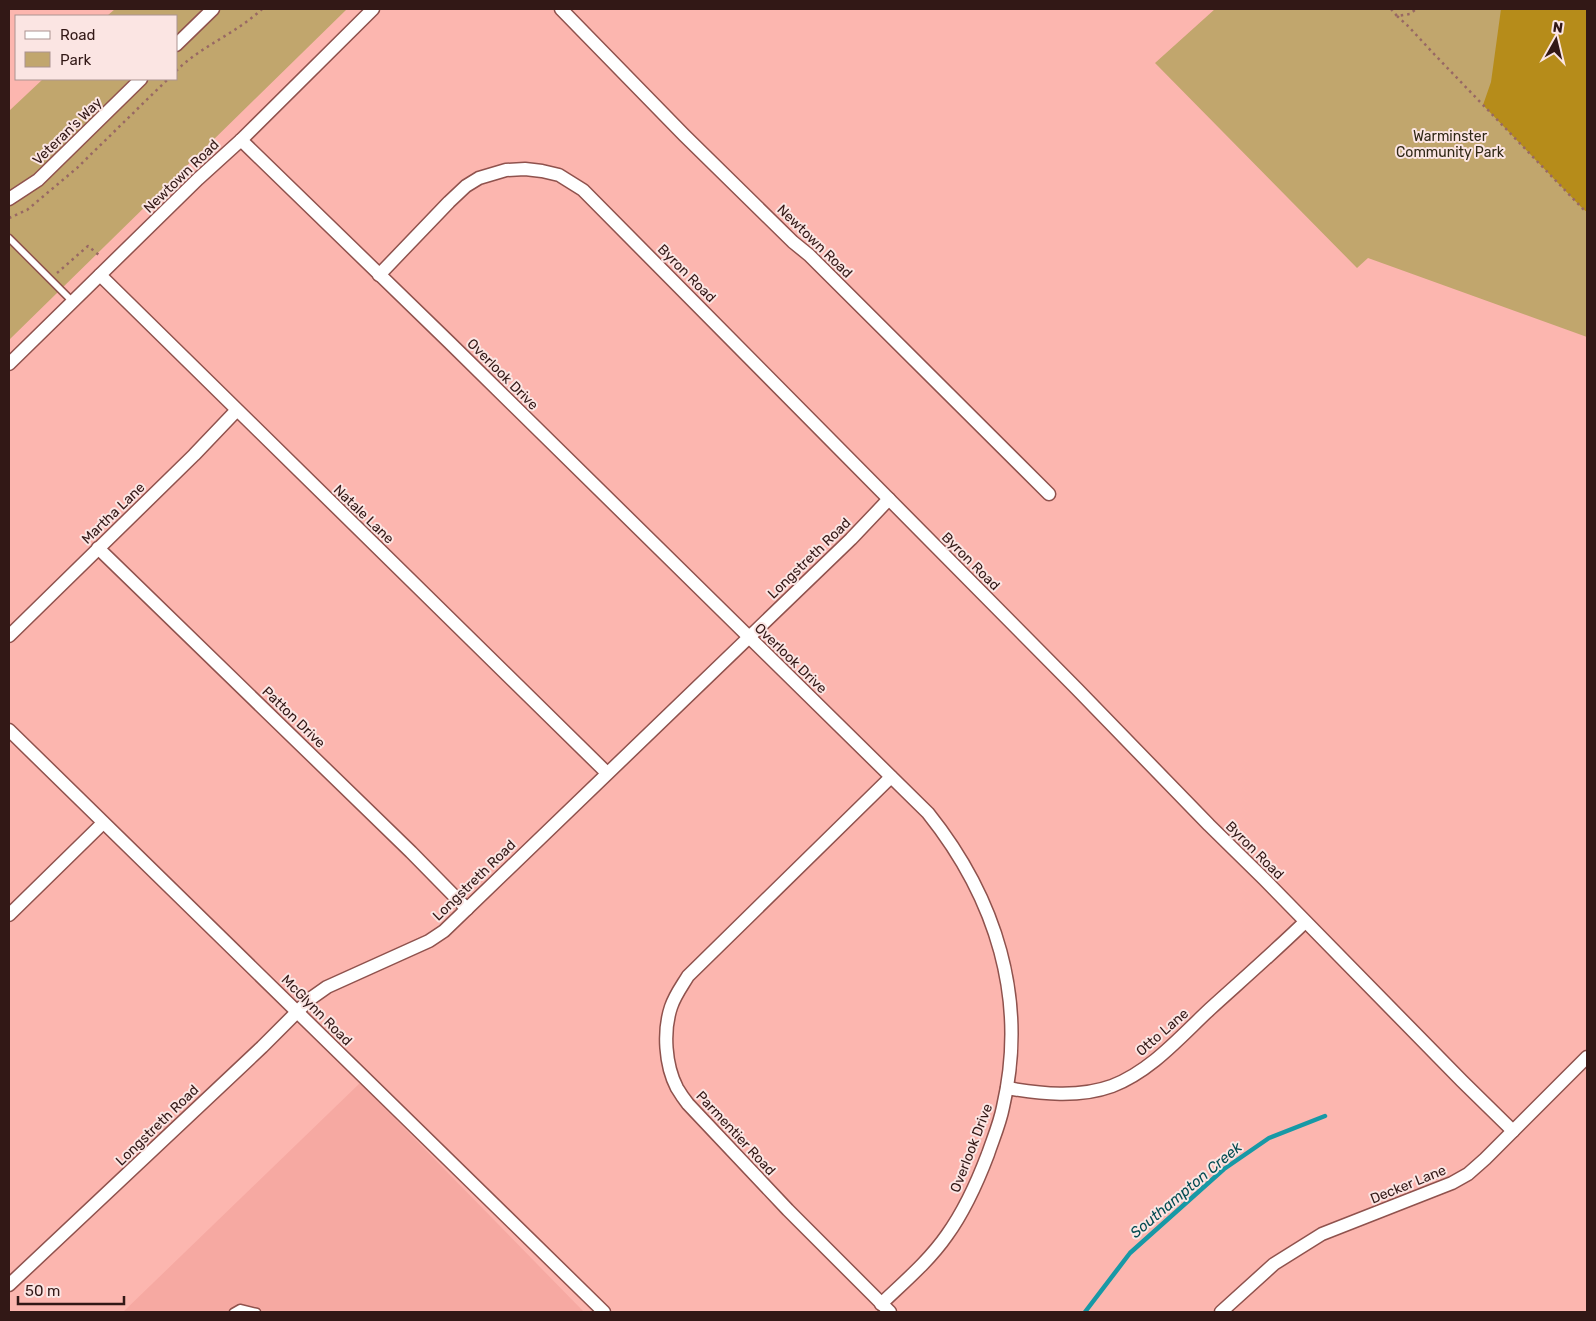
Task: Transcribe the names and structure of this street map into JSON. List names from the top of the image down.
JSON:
{
  "streets": {
    "street": [
      "Veteran's Way",
      "Newtown Road",
      "Byron Road",
      "Overlook Drive",
      "Martha Lane",
      "Natale Lane",
      "Longstreth Road",
      "Patton Drive",
      "McGlynn Road",
      "Otto Lane",
      "Parmentier Road",
      "Decker Lane"
    ]
  },
  "crossings": [
    ["Newtown Road", "Overlook Drive"],
    ["Newtown Road", "Natale Lane"],
    ["Byron Road", "Overlook Drive"],
    ["Byron Road", "Longstreth Road"],
    ["Byron Road", "Otto Lane"],
    ["Byron Road", "Decker Lane"],
    ["Overlook Drive", "Longstreth Road"],
    ["Overlook Drive", "Otto Lane"],
    ["Overlook Drive", "Parmentier Road"],
    ["Martha Lane", "Natale Lane"],
    ["Martha Lane", "Patton Drive"],
    ["Natale Lane", "Longstreth Road"],
    ["Longstreth Road", "Patton Drive"],
    ["Longstreth Road", "McGlynn Road"]
  ],
  "water": ["Southampton Creek"],
  "parks": ["Warminster Community Park"],
  "legend": ["Road", "Park"],
  "scale_bar": "50 m",
  "north": "top"
}
